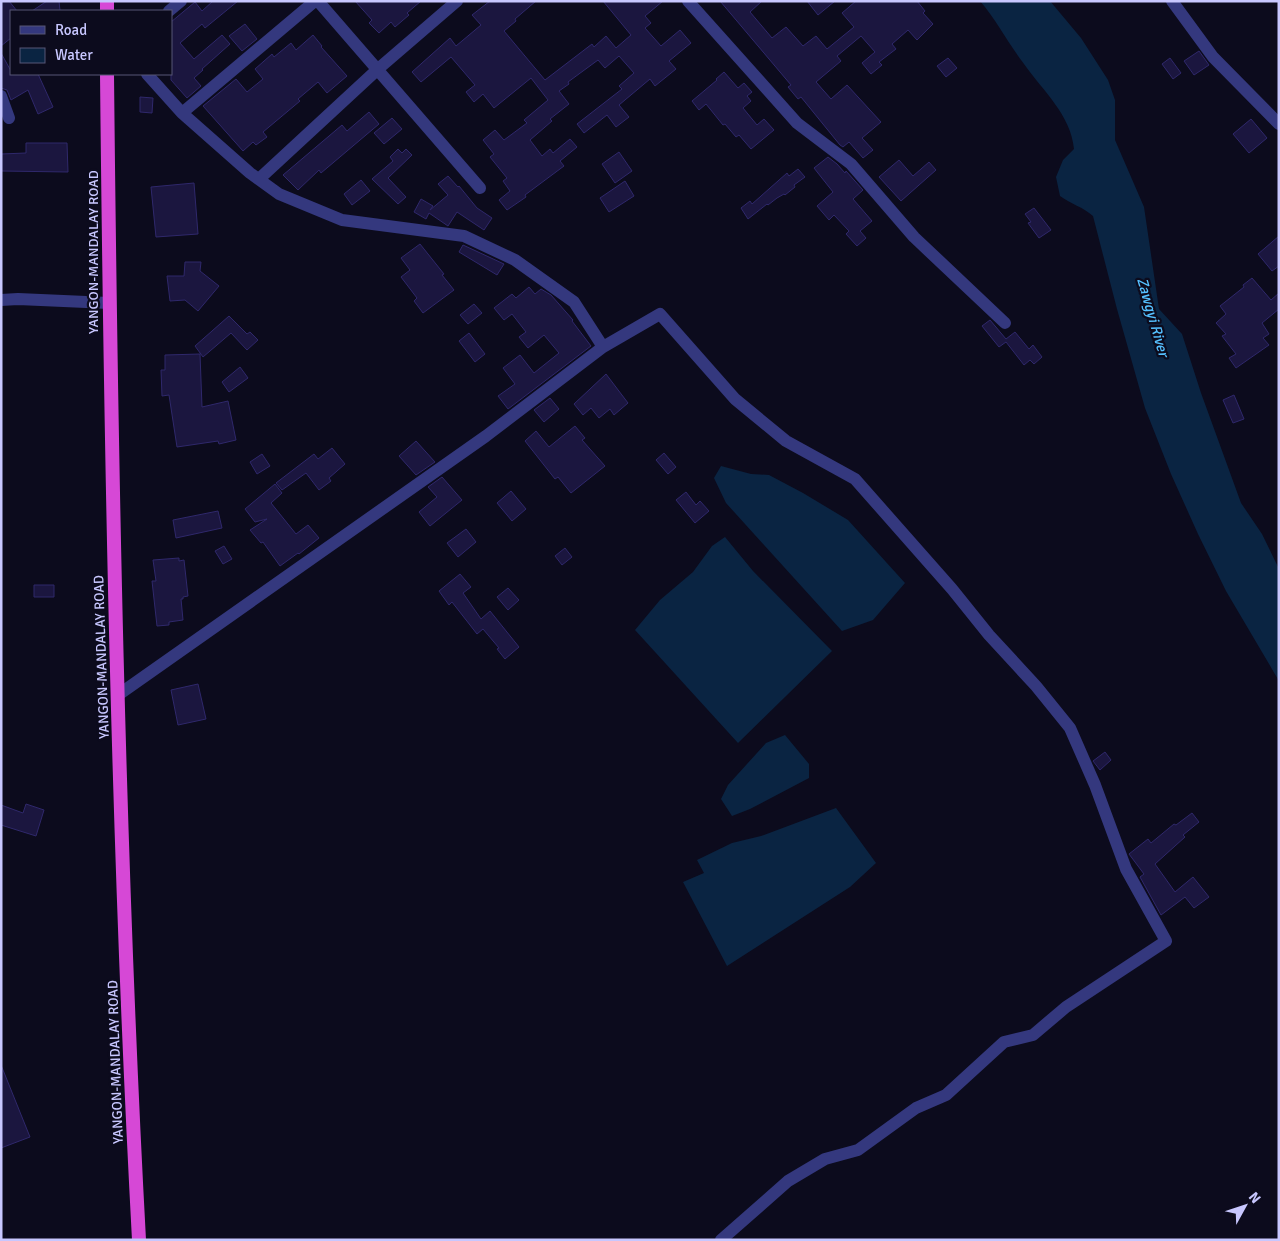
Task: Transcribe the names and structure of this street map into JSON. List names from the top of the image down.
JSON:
{
  "streets": {
    "highway": ["YANGON-MANDALAY ROAD"]
  },
  "water": ["Zawgyi River"],
  "legend": ["Road", "Water"],
  "north": "top right"
}
